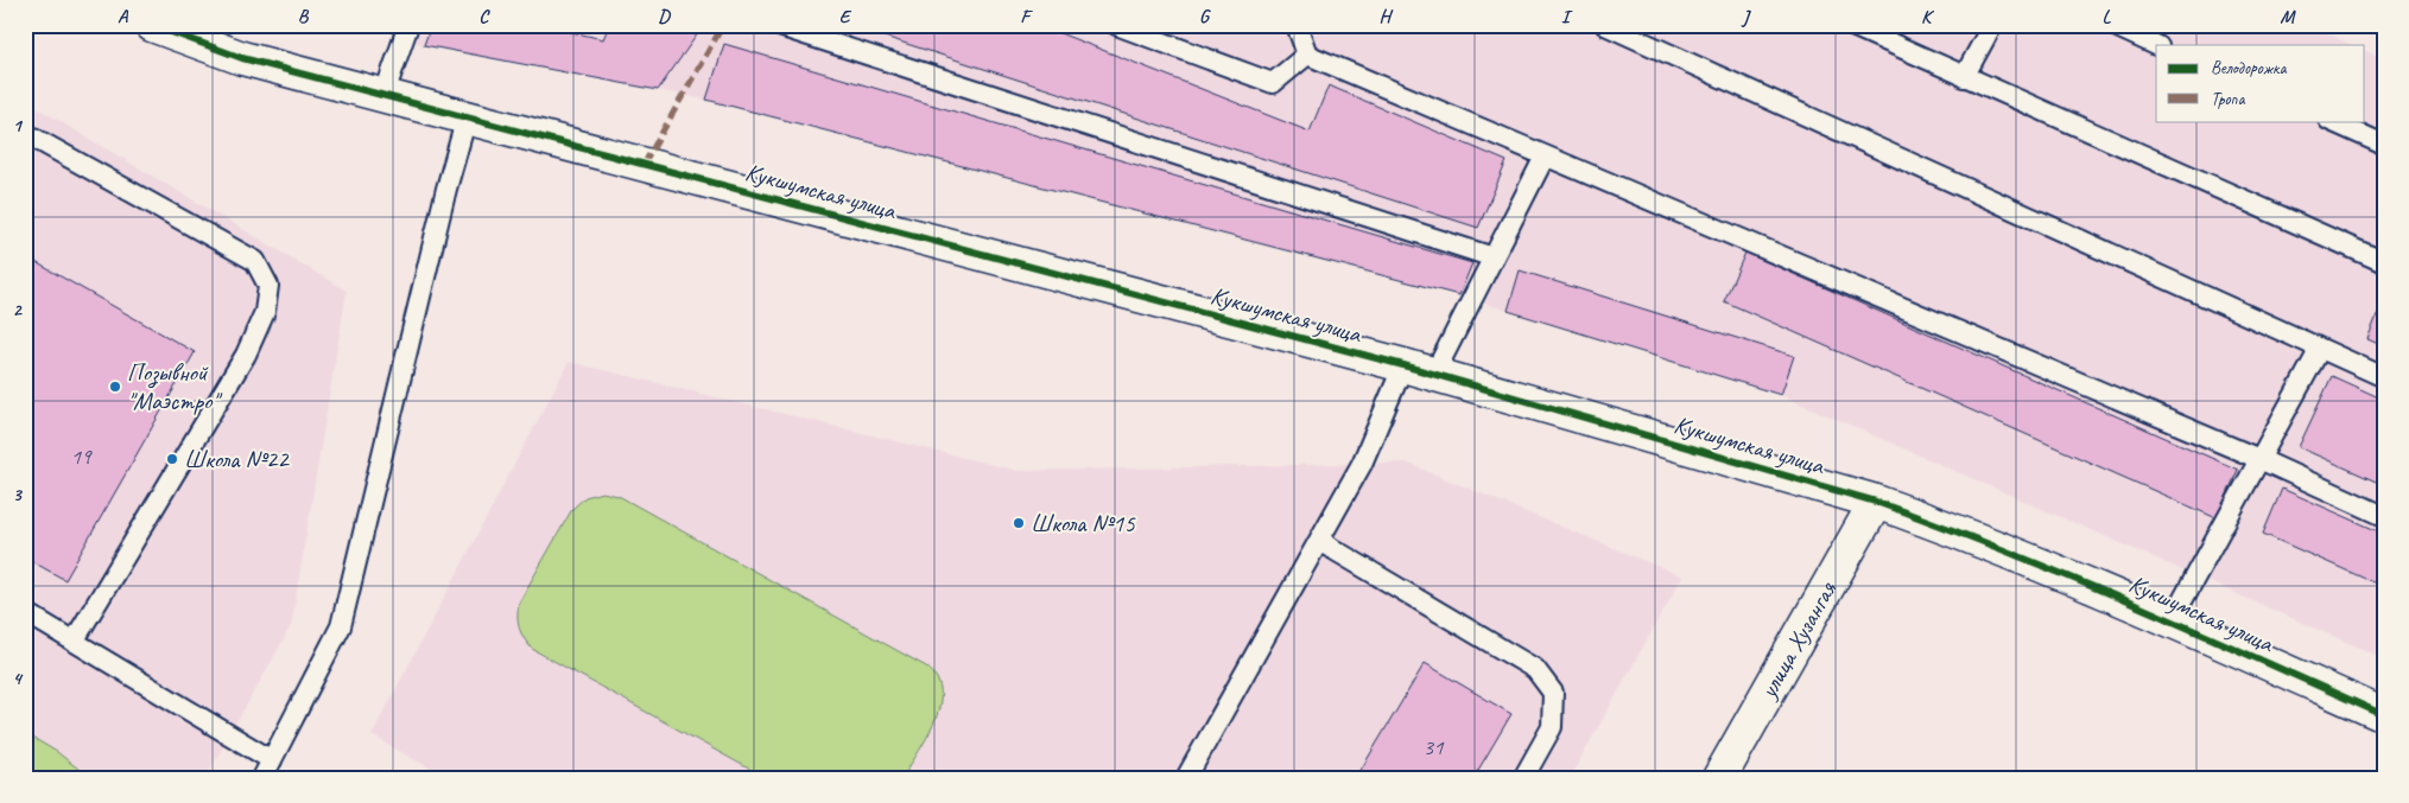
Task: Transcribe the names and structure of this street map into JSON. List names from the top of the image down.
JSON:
{
  "streets": {
    "street": ["Кукшумская улица", "улица Хузангая"]
  },
  "crossings": [
    ["Кукшумская улица", "улица Хузангая"]
  ],
  "places": ["Позывной \"Маэстро\"", "Школа №22", "Школа №15"],
  "house_numbers": ["19", "31"],
  "legend": ["Велодорожка", "Тропа"],
  "grid": {
    "columns": [
      "A",
      "B",
      "C",
      "D",
      "E",
      "F",
      "G",
      "H",
      "I",
      "J",
      "K",
      "L",
      "M"
    ],
    "rows": [
      "1",
      "2",
      "3",
      "4"
    ]
  }
}
